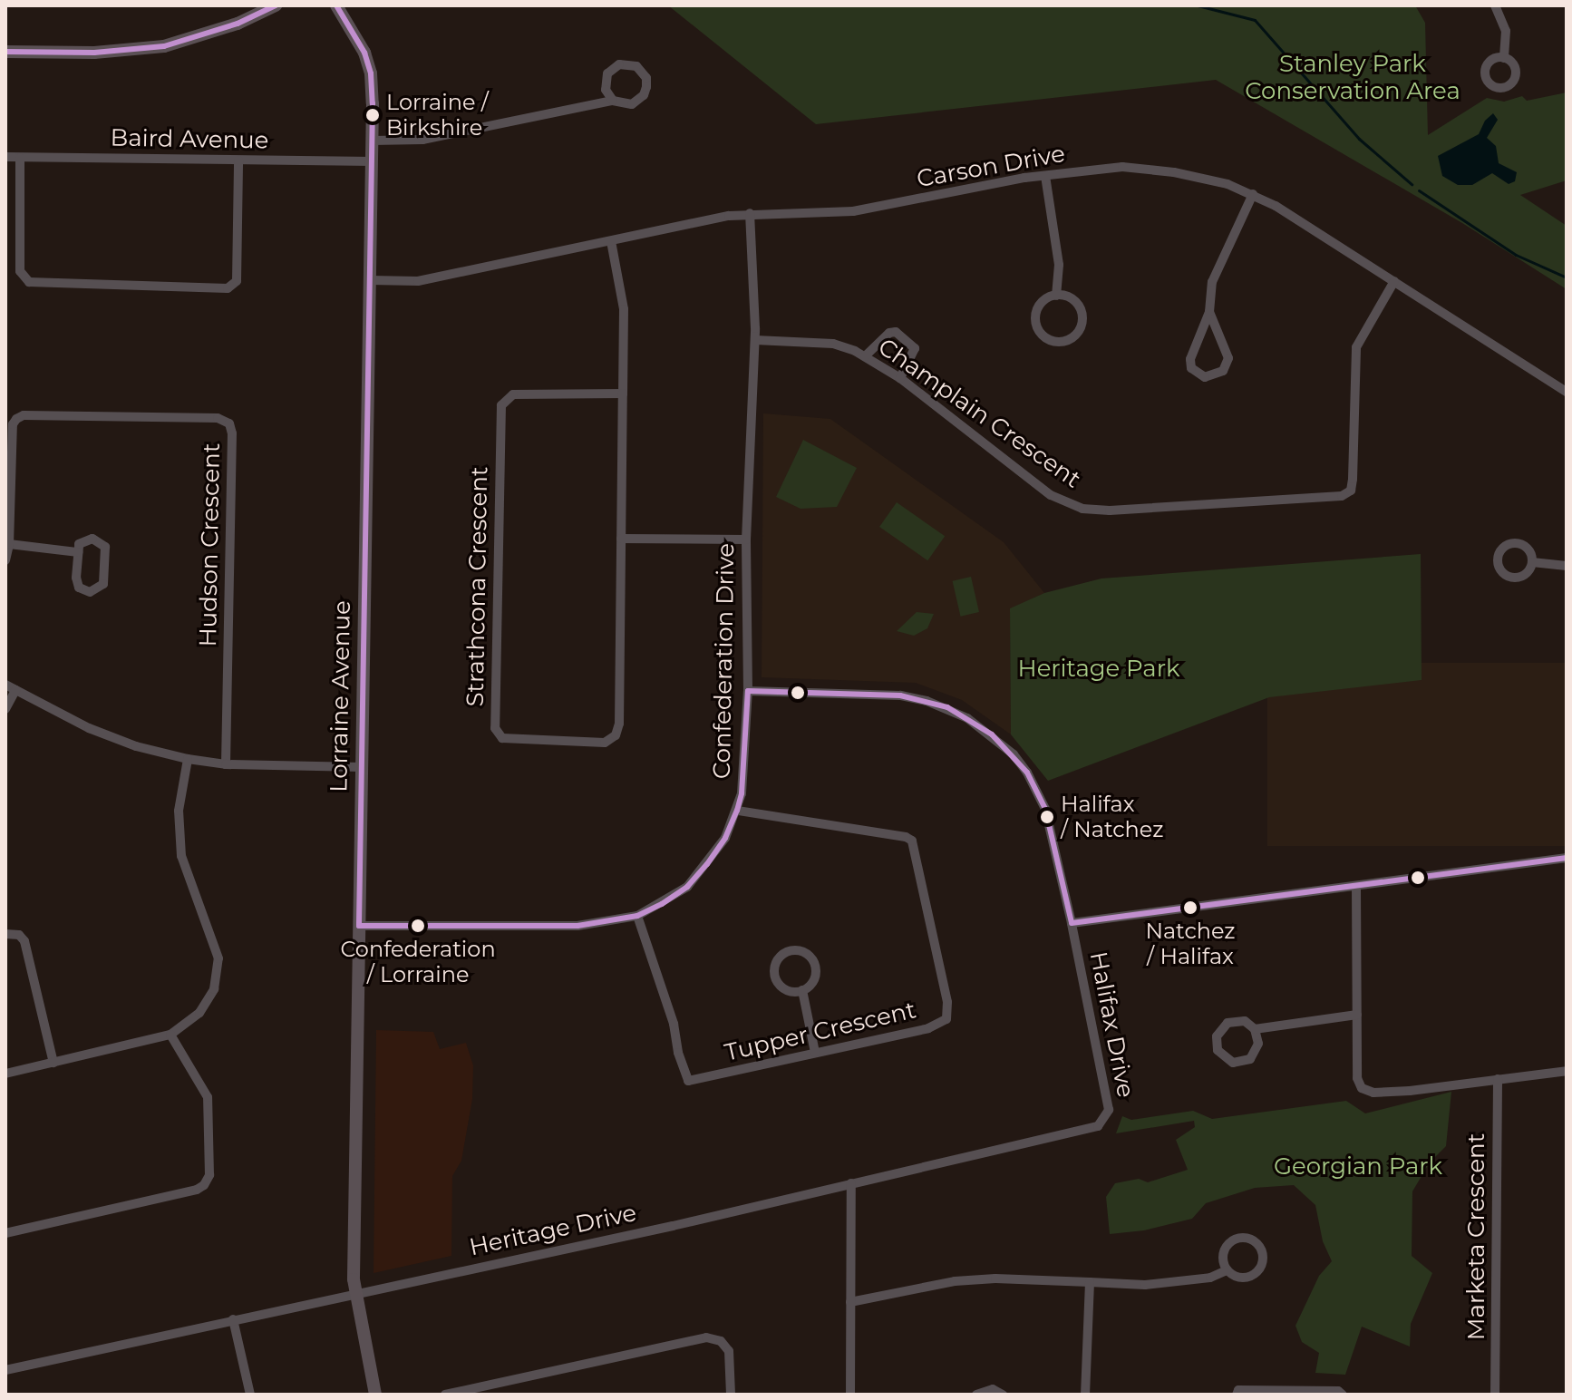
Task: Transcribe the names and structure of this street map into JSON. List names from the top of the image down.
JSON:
{
  "streets": {
    "street": [
      "Baird Avenue",
      "Carson Drive",
      "Champlain Crescent",
      "Hudson Crescent",
      "Strathcona Crescent",
      "Confederation Drive",
      "Lorraine Avenue",
      "Halifax Drive",
      "Tupper Crescent",
      "Heritage Drive",
      "Marketa Crescent"
    ]
  },
  "crossings": [
    ["Baird Avenue", "Lorraine Avenue"],
    ["Carson Drive", "Champlain Crescent"],
    ["Carson Drive", "Strathcona Crescent"],
    ["Carson Drive", "Confederation Drive"],
    ["Carson Drive", "Lorraine Avenue"],
    ["Champlain Crescent", "Confederation Drive"],
    ["Confederation Drive", "Lorraine Avenue"],
    ["Confederation Drive", "Halifax Drive"],
    ["Confederation Drive", "Tupper Crescent"],
    ["Lorraine Avenue", "Heritage Drive"],
    ["Halifax Drive", "Heritage Drive"]
  ],
  "parks": ["Stanley Park Conservation Area", "Heritage Park", "Georgian Park"],
  "places": [
    "Lorraine / Birkshire",
    "Halifax / Natchez",
    "Natchez / Halifax",
    "Confederation / Lorraine"
  ]
}
